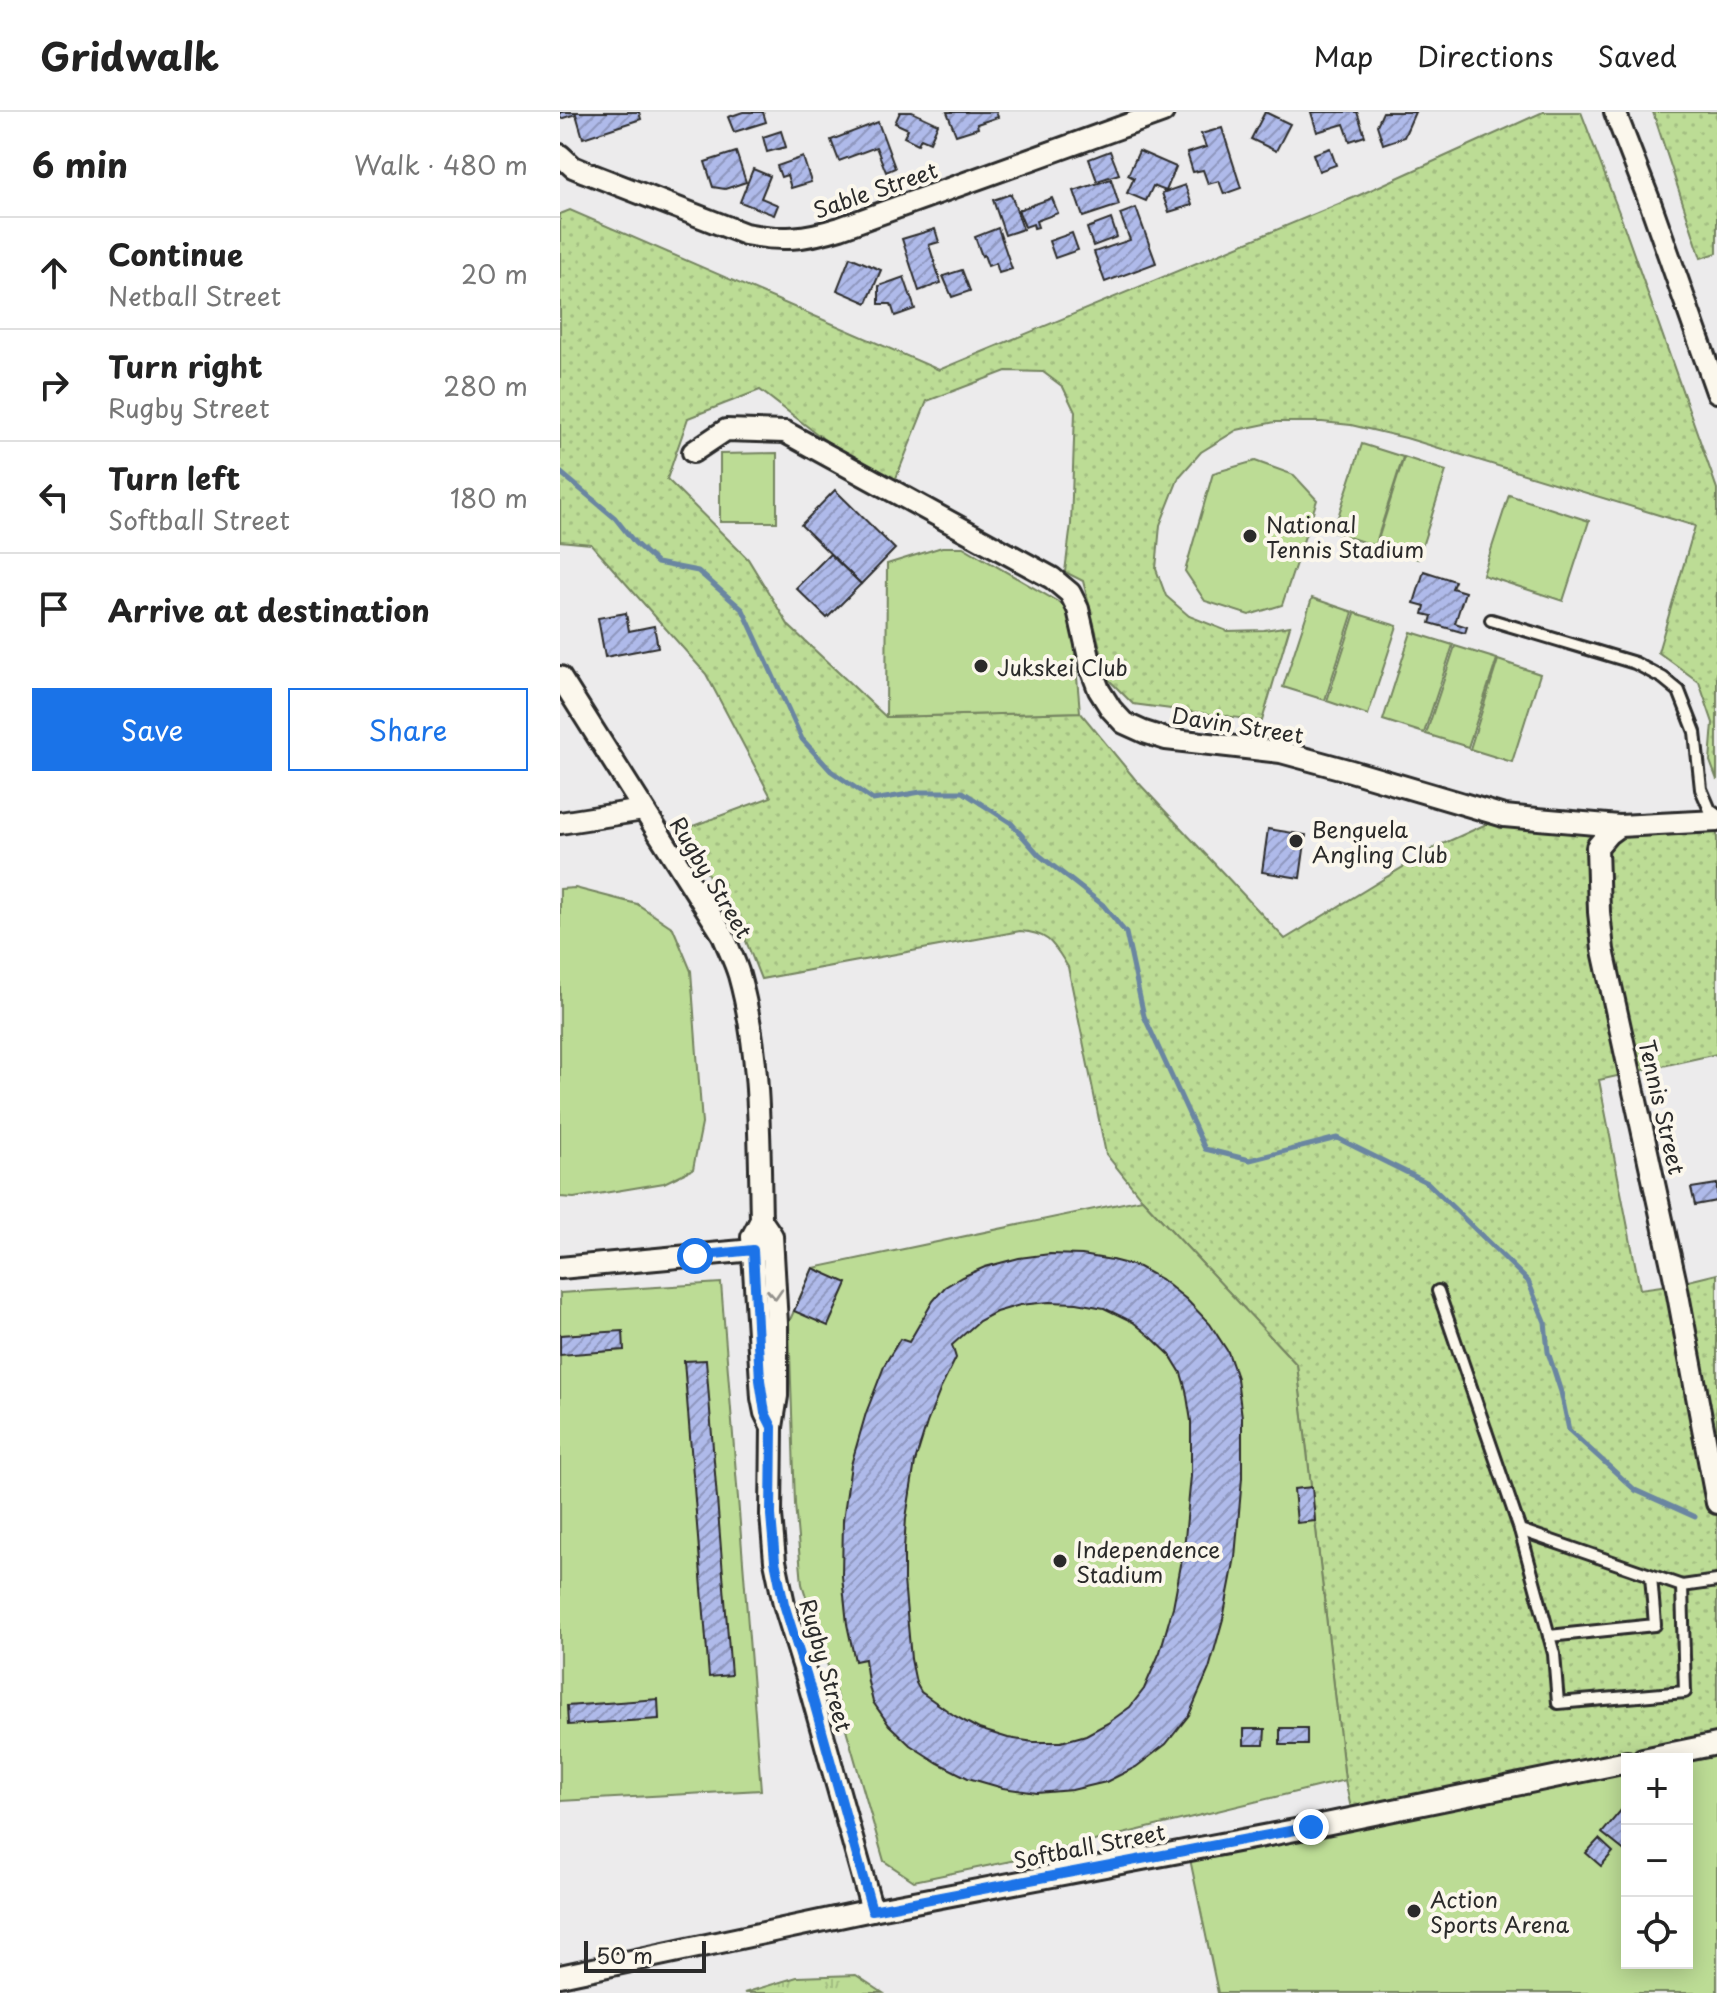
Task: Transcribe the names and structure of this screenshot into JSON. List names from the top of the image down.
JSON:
{
  "streets": {
    "street": [
      "Sable Street",
      "Davin Street",
      "Rugby Street",
      "Tennis Street",
      "Softball Street"
    ]
  },
  "crossings": [
    ["Davin Street", "Tennis Street"],
    ["Rugby Street", "Softball Street"]
  ],
  "places": [
    "National Tennis Stadium",
    "Jukskei Club",
    "Benguela Angling Club",
    "Independence Stadium",
    "Action Sports Arena"
  ],
  "scale_bar": "50 m",
  "page": {
    "header": "Gridwalk",
    "nav": ["Map", "Directions", "Saved"],
    "heading": ["6 min", "Walk · 480 m"],
    "list": [
      ["Continue", "Netball Street", "20 m"],
      ["Turn right", "Rugby Street", "280 m"],
      ["Turn left", "Softball Street", "180 m"],
      "Arrive at destination"
    ],
    "buttons": ["Save", "Share"],
    "map_buttons": ["+", "−"],
    "scale": "50 m"
  }
}
